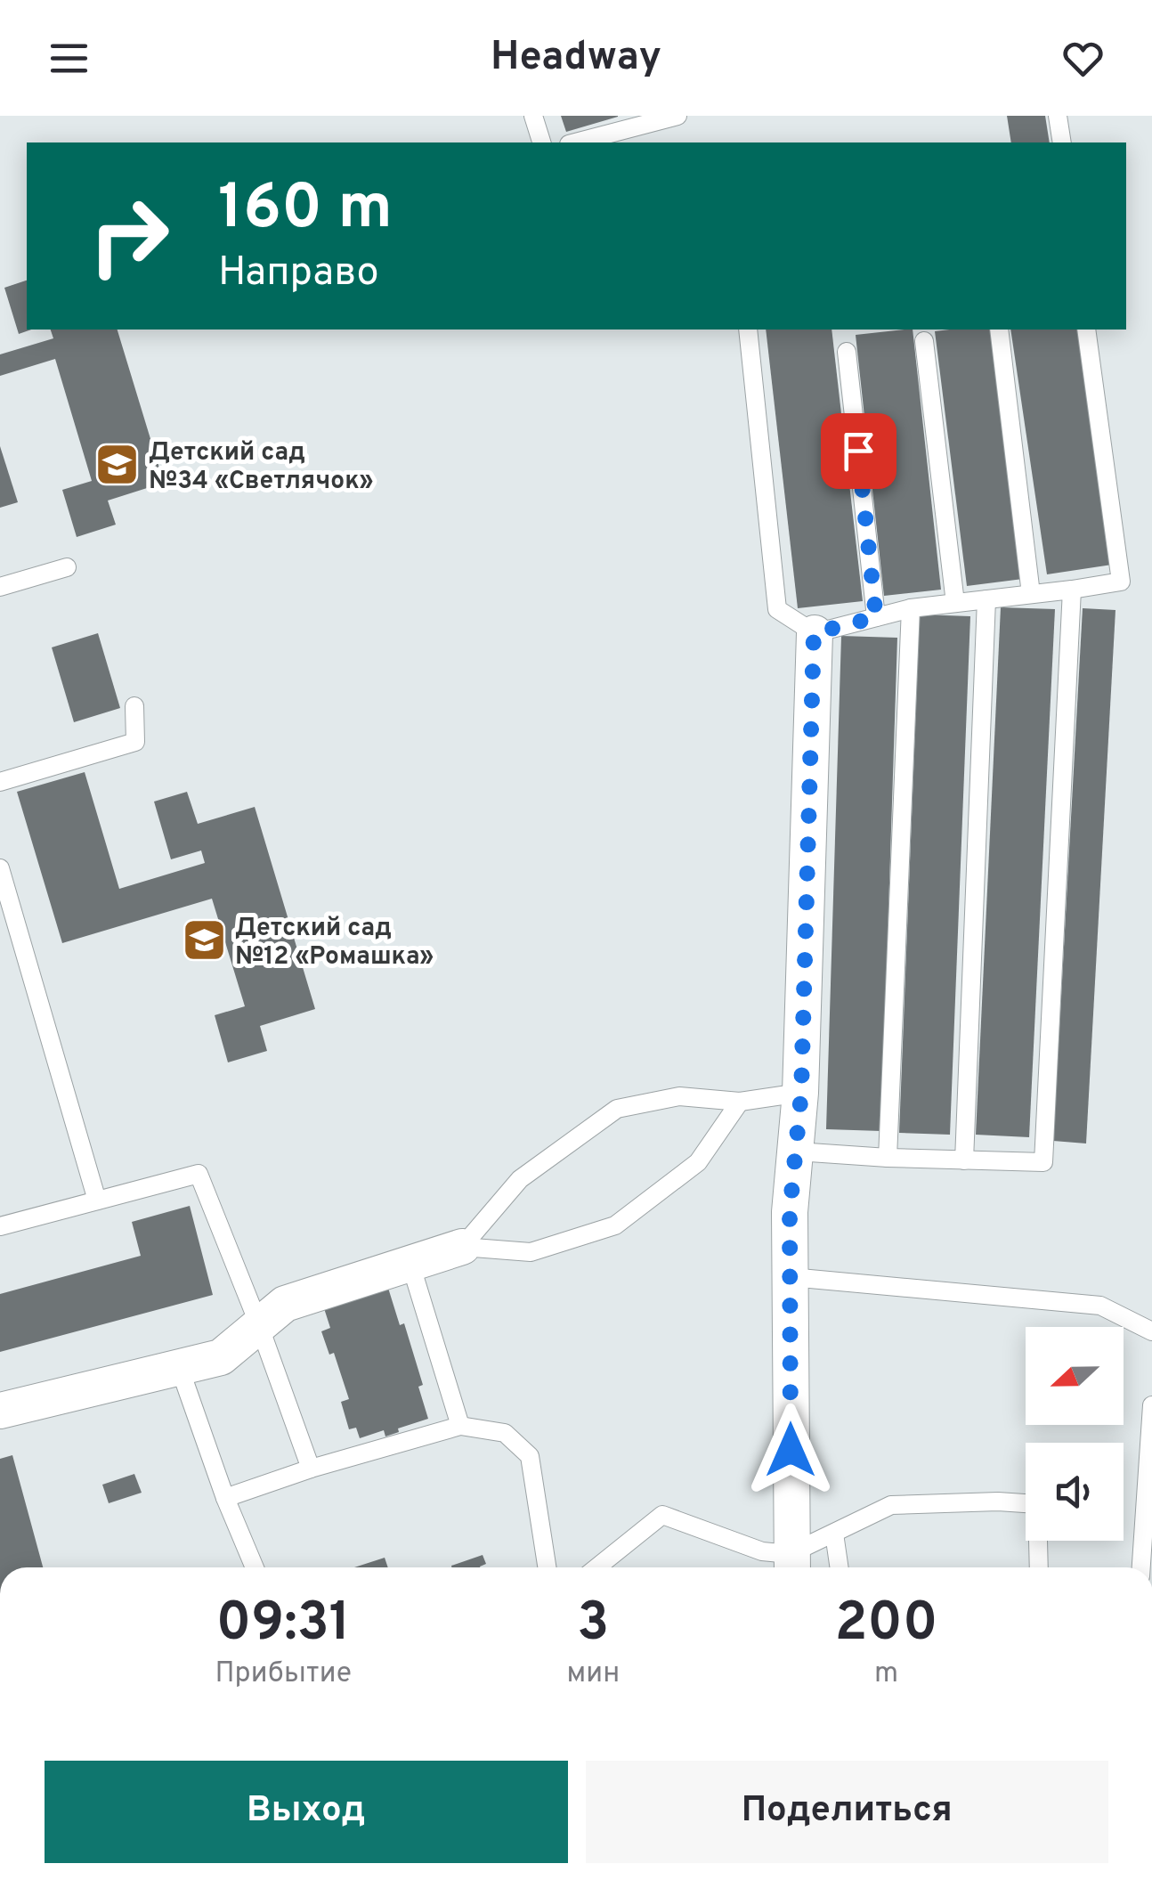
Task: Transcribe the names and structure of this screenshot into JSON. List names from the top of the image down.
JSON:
{
  "places": {
    "school or university": ["Детский сад №34 «Светлячок»", "Детский сад №12 «Ромашка»"]
  },
  "north": "left",
  "page": {
    "header": "Headway",
    "turn": ["160 m", "Направо"],
    "eta": [
      "09:31",
      "Прибытие",
      "3",
      "мин",
      "200",
      "m"
    ],
    "buttons": ["Выход", "Поделиться"]
  }
}
